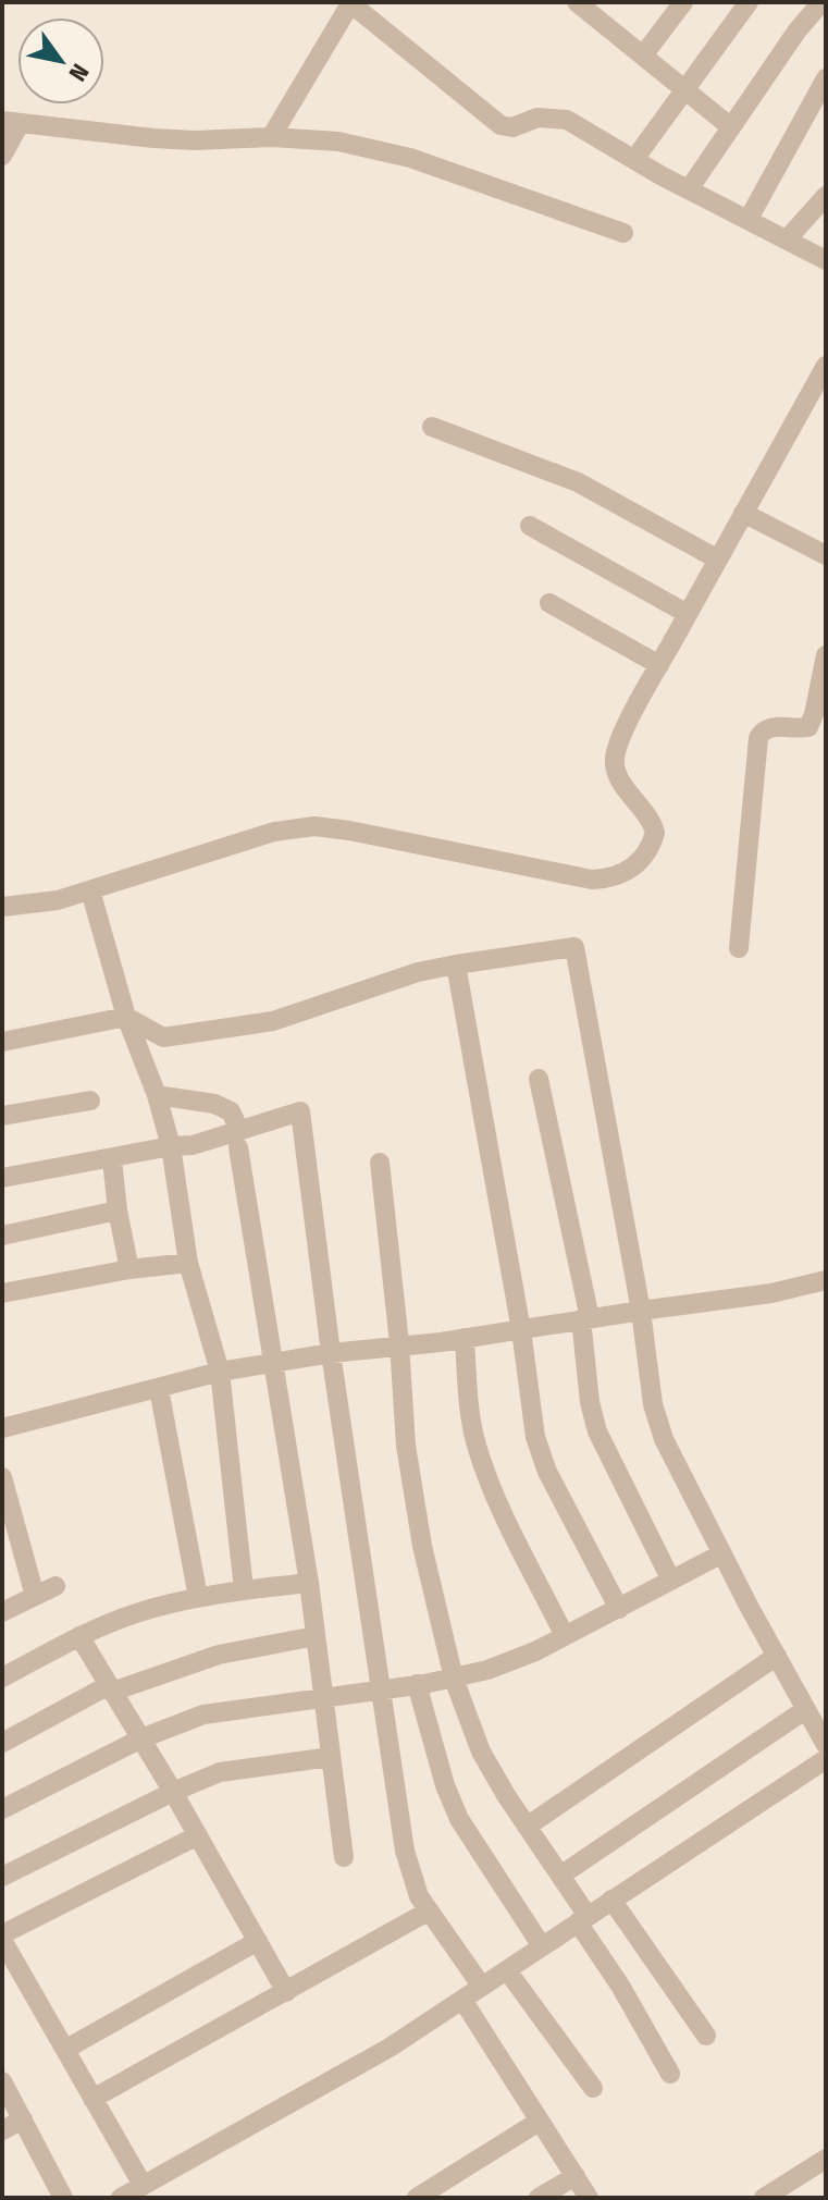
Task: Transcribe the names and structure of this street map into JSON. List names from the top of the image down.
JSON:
{
  "north": "bottom right"
}
